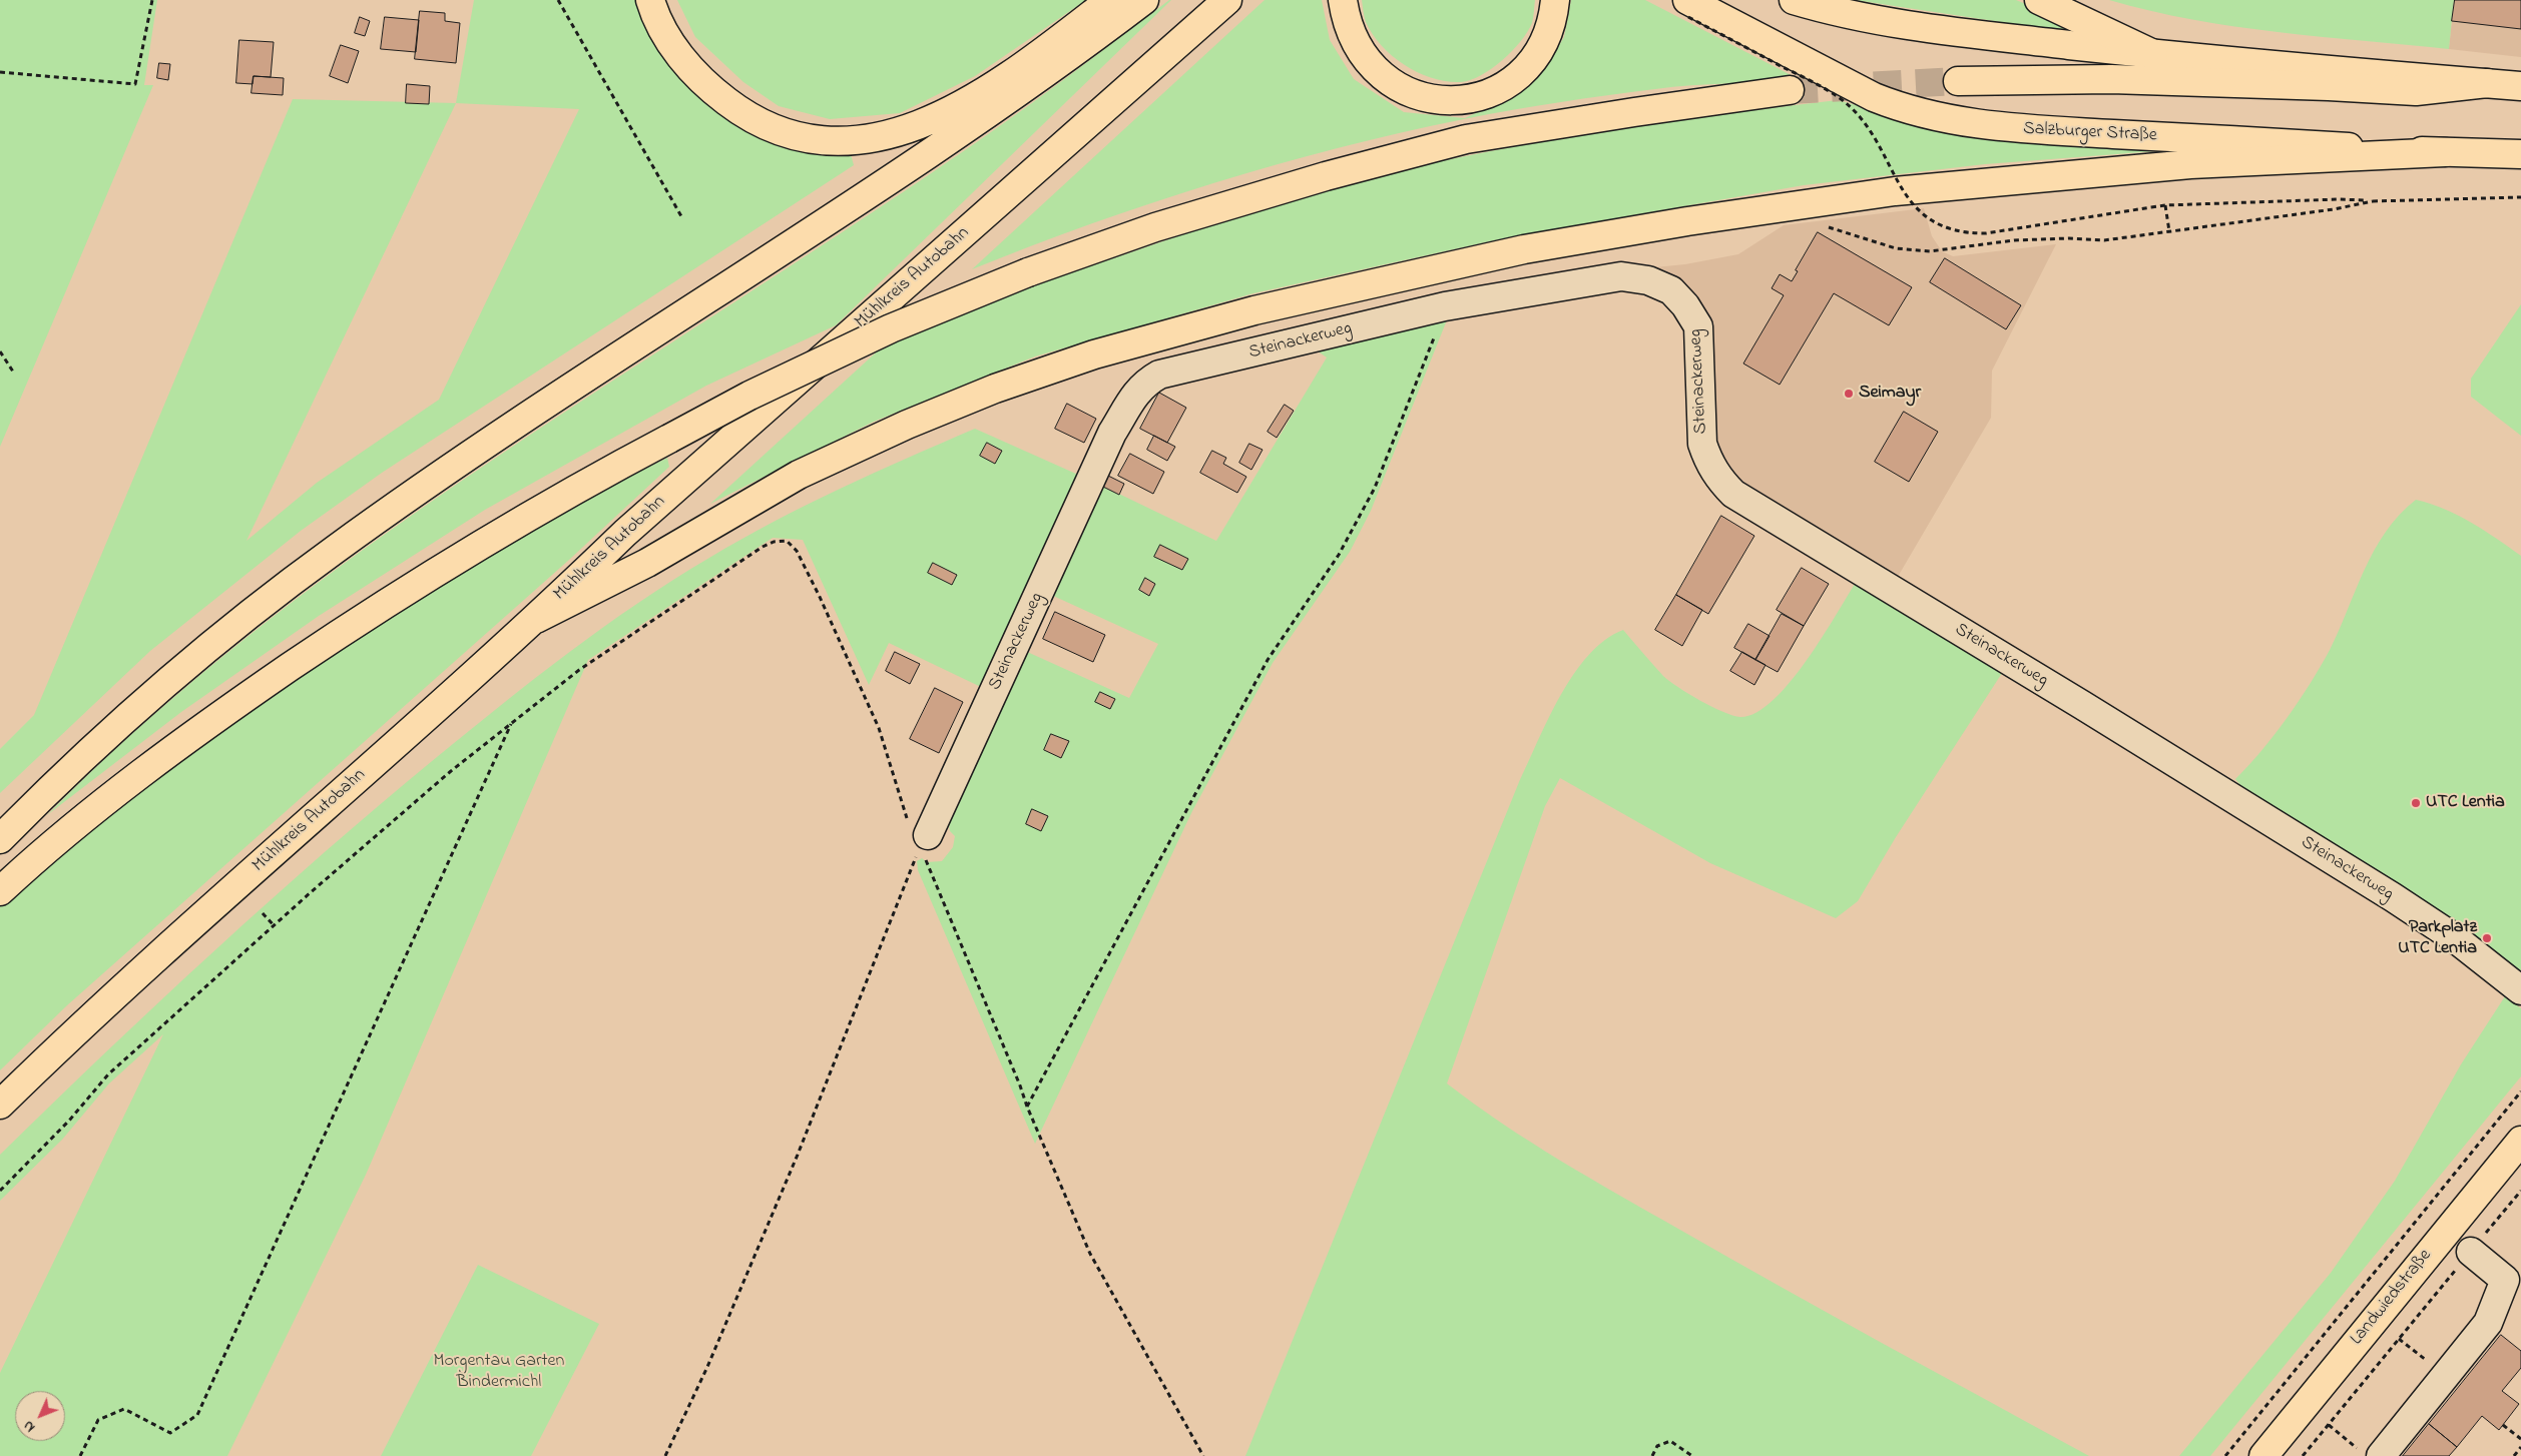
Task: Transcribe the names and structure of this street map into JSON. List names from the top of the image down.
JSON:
{
  "streets": {
    "main road": ["Salzburger Straße", "Mühlkreis Autobahn", "Landwiedstraße"],
    "street": ["Steinackerweg"]
  },
  "parks": ["Morgentau Garten Bindermichl"],
  "places": ["Seimayr", "UTC Lentia", "Parkplatz UTC Lentia"],
  "north": "bottom left"
}
